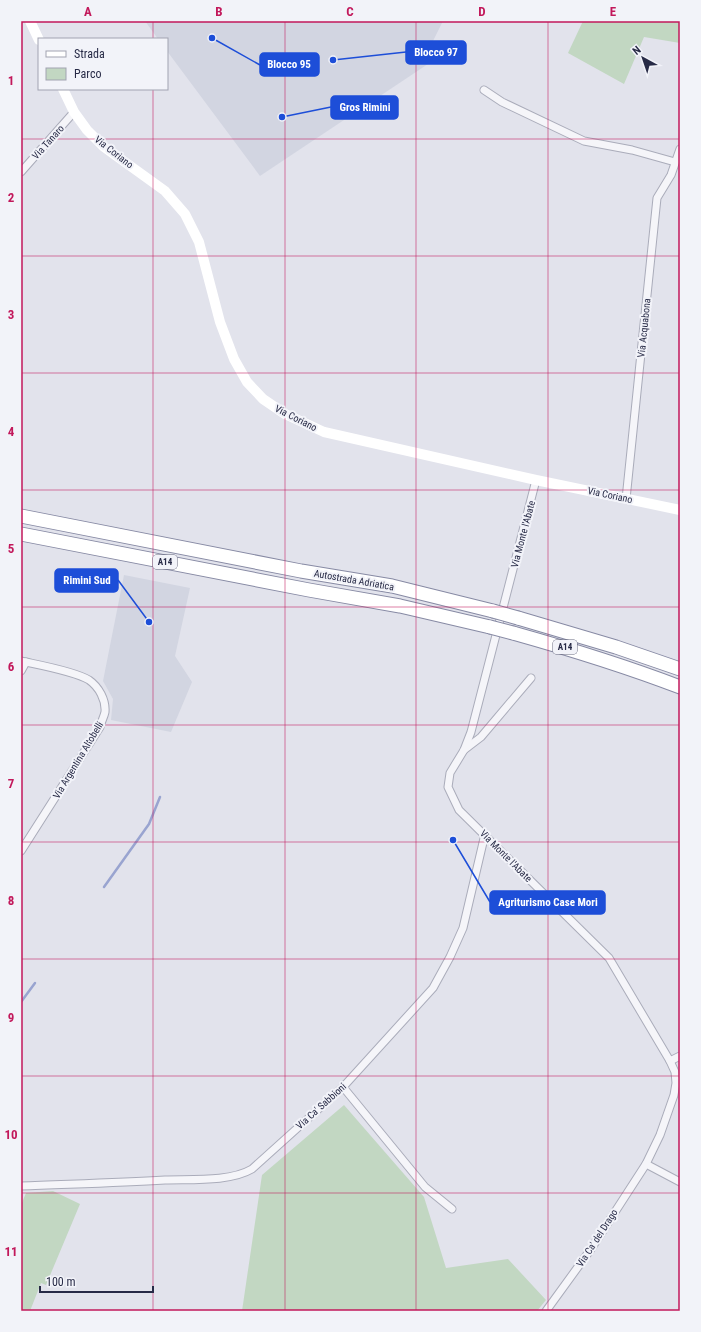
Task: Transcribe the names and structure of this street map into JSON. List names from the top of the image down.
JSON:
{
  "streets": {
    "highway": ["A14", "Autostrada Adriatica"],
    "main road": ["Via Coriano"],
    "street": [
      "Via Tanaro",
      "Via Acquabona",
      "Via Monte l'Abate",
      "Via Argentina Altobelli",
      "Via Ca' Sabbioni",
      "Via Ca' del Drago"
    ]
  },
  "crossings": [
    ["Via Tanaro", "Via Coriano"],
    ["Via Coriano", "Via Acquabona"],
    ["Via Coriano", "Via Monte l'Abate"],
    ["Via Monte l'Abate", "Via Ca' Sabbioni"],
    ["Via Monte l'Abate", "Via Ca' del Drago"]
  ],
  "places": [
    "Blocco 95",
    "Blocco 97",
    "Gros Rimini",
    "Rimini Sud",
    "Agriturismo Case Mori"
  ],
  "legend": ["Strada", "Parco"],
  "scale_bar": "100 m",
  "north": "top left",
  "grid": {
    "columns": [
      "A",
      "B",
      "C",
      "D",
      "E"
    ],
    "rows": [
      "1",
      "2",
      "3",
      "4",
      "5",
      "6",
      "7",
      "8",
      "9",
      "10",
      "11"
    ]
  }
}
